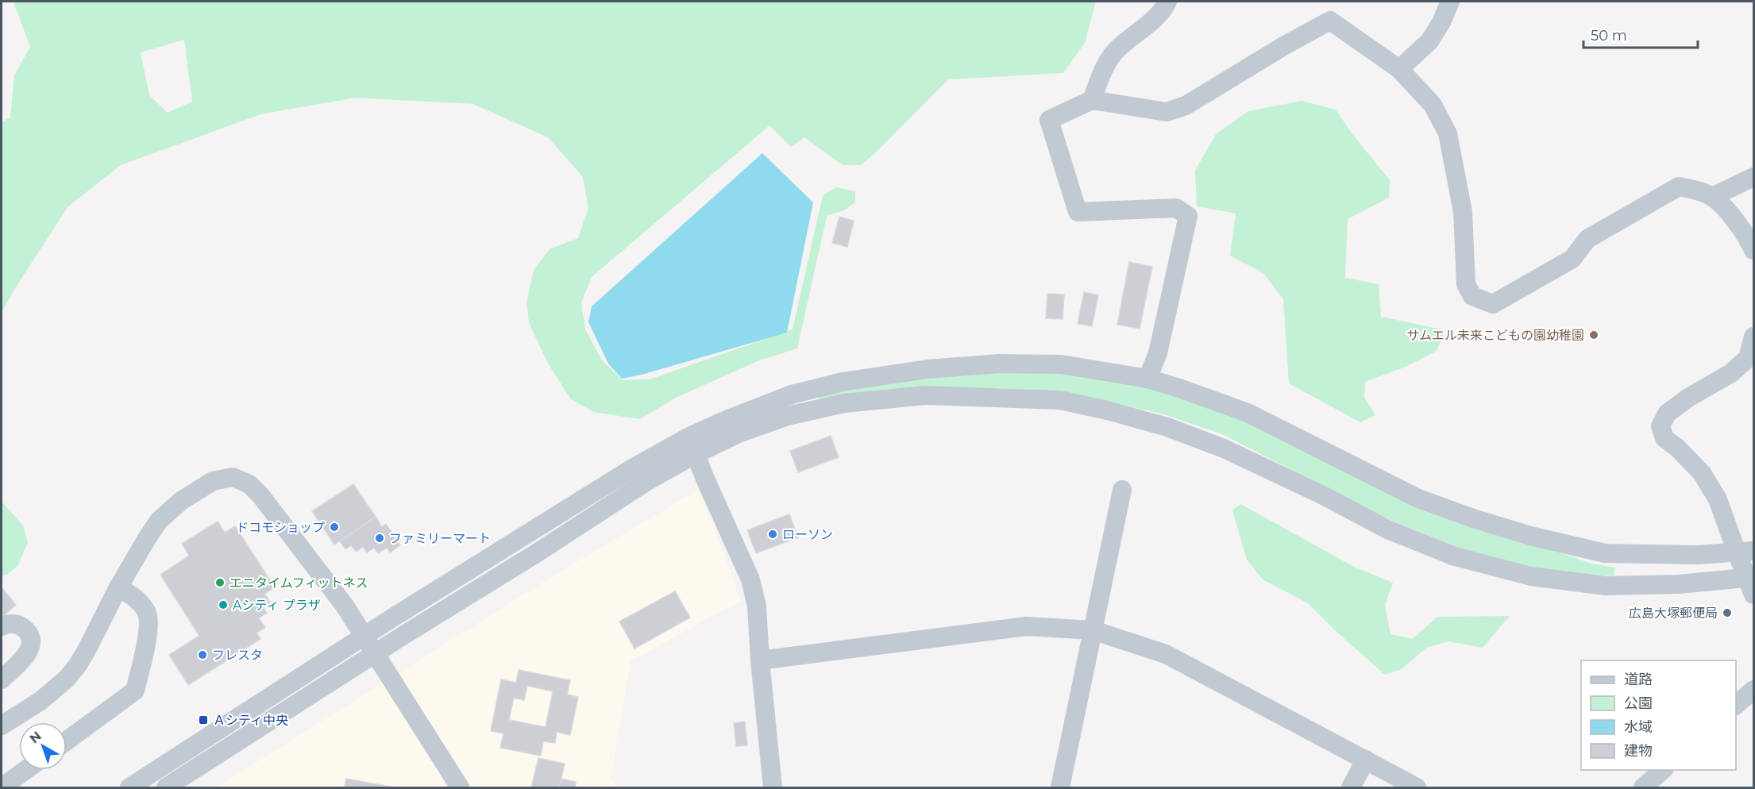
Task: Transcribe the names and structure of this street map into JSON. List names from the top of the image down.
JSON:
{
  "places": {
    "other": [
      "サムエル未来こどもの園幼稚園",
      "ドコモショップ",
      "ローソン",
      "ファミリーマート",
      "エニタイムフィットネス",
      "Aシティ プラザ",
      "広島大塚郵便局",
      "フレスタ"
    ],
    "transit": ["Ａシティ中央"]
  },
  "legend": [
    "道路",
    "公園",
    "水域",
    "建物"
  ],
  "scale_bar": "50 m",
  "north": "top left"
}
